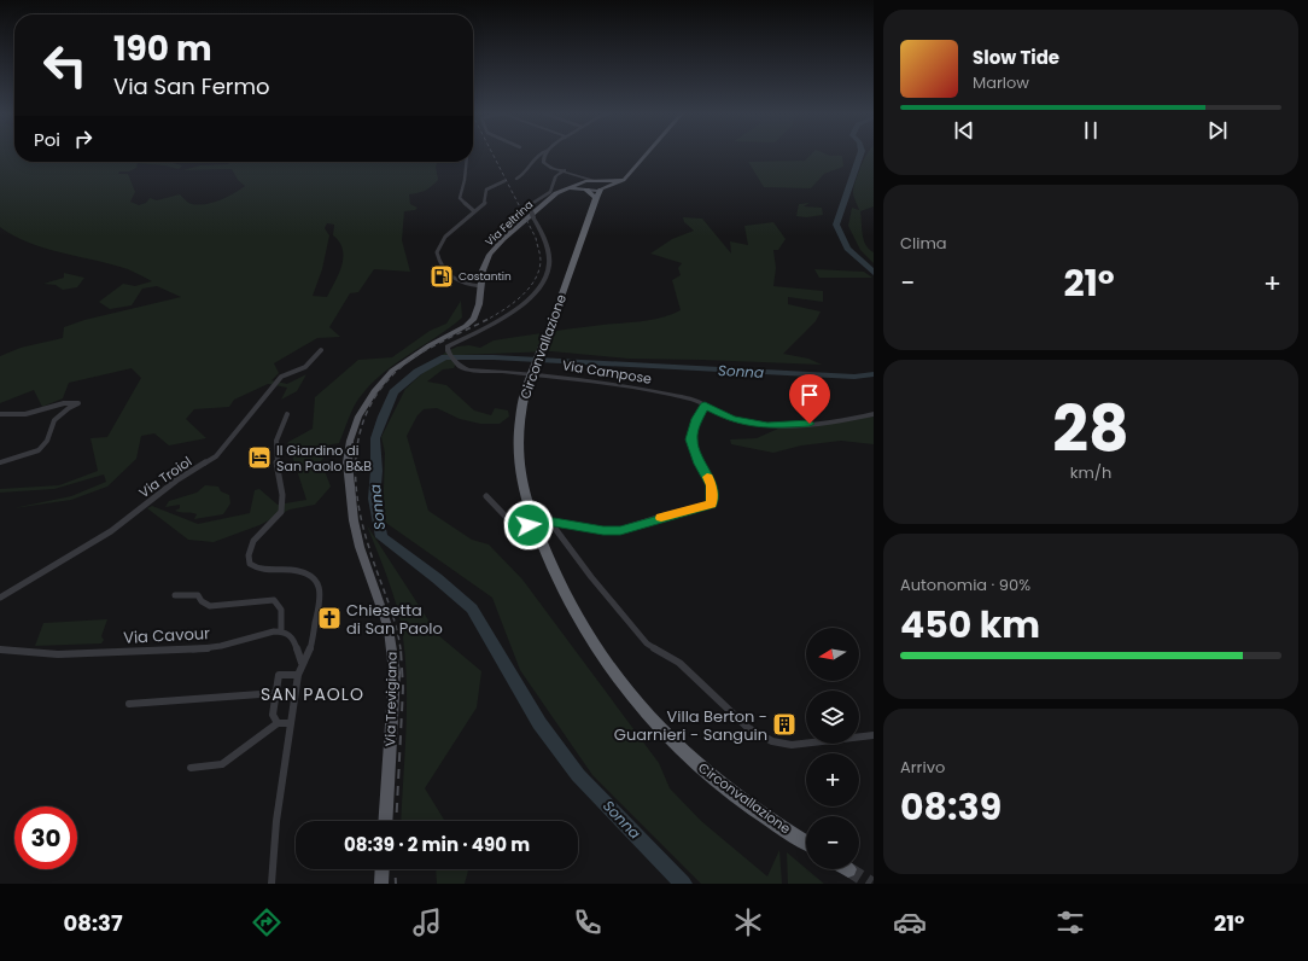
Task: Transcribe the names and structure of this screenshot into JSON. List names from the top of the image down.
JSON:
{
  "streets": {
    "highway": ["Circonvallazione"],
    "main road": ["Via Feltrina", "Via Trevigiana"],
    "street": ["Via Campose", "Via Troiol", "Via Cavour"]
  },
  "crossings": [
    ["Via Feltrina", "Circonvallazione"],
    ["Via Feltrina", "Via Campose"],
    ["Via Feltrina", "Via Trevigiana"]
  ],
  "districts": ["SAN PAOLO"],
  "water": ["Sonna"],
  "places": {
    "fuel station": ["Costantin"],
    "hotel": ["Il Giardino di San Paolo B&B"],
    "church": ["Chiesetta di San Paolo"],
    "building": ["Villa Berton - Guarnieri - Sanguin"]
  },
  "north": "left",
  "page": {
    "turn": ["190 m", "Via San Fermo"],
    "song": ["Slow Tide", "Marlow"],
    "then": "Poi",
    "tile": [
      "Clima",
      ["28", "km/h"],
      ["Autonomia · 90%", "450 km"],
      ["Arrivo", "08:39"]
    ],
    "heat": ["−", "21°", "+"],
    "map_buttons": ["+", "−"],
    "limit": "30",
    "trip": "08:39 · 2 min · 490 m",
    "tabs": ["08:37", "21°"]
  }
}
